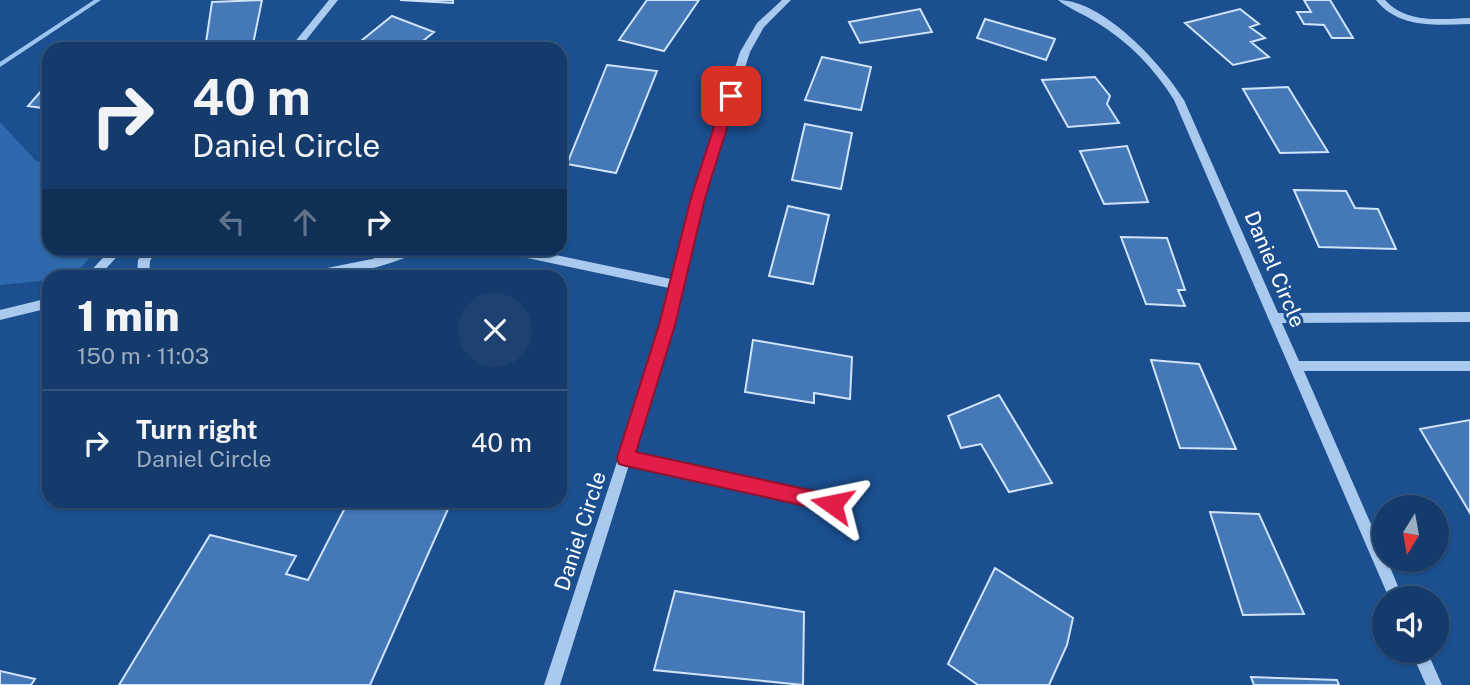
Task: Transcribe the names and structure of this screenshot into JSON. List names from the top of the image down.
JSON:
{
  "streets": {
    "street": ["Daniel Circle"]
  },
  "north": "bottom",
  "page": {
    "turn": ["40 m", "Daniel Circle"],
    "heading": ["1 min", "150 m · 11:03"],
    "list": [
      {
        "name": "Turn right",
        "note": "Daniel Circle",
        "value": "40 m"
      }
    ]
  }
}
